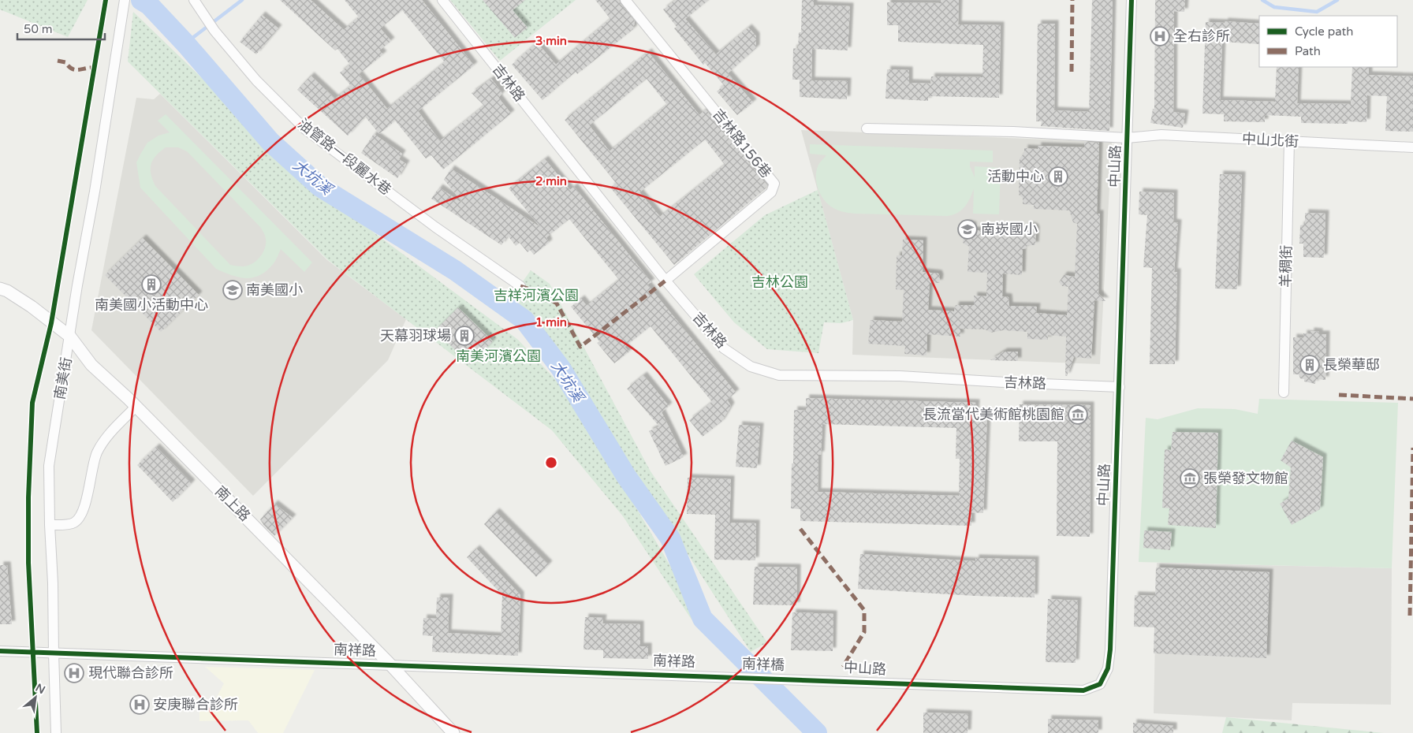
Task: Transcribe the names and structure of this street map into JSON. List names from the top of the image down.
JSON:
{
  "streets": {
    "street": [
      "吉林路",
      "中山北街",
      "吉林路156巷",
      "油管路一段麗水巷",
      "中山路",
      "羊稠街",
      "南美街",
      "南上路",
      "南祥路",
      "南祥橋"
    ]
  },
  "crossings": [
    ["吉林路", "吉林路156巷"],
    ["吉林路", "中山路"],
    ["中山北街", "中山路"],
    ["中山北街", "羊稠街"],
    ["中山路", "南祥橋"],
    ["南美街", "南上路"],
    ["南美街", "南祥路"],
    ["南上路", "南祥路"],
    ["南祥路", "南祥橋"]
  ],
  "water": ["大坑溪"],
  "parks": ["吉林公園", "吉祥河濱公園", "南美河濱公園"],
  "places": {
    "hospital": ["全右診所", "現代聯合診所", "安庚聯合診所"],
    "building": [
      "活動中心",
      "南美國小活動中心",
      "天幕羽球場",
      "長榮華邸"
    ],
    "school or university": ["南崁國小", "南美國小"],
    "museum": ["長流當代美術館桃園館", "張榮發文物館"]
  },
  "legend": ["Cycle path", "Path"],
  "scale_bar": "50 m",
  "north": "top right",
  "rings": ["3 min", "2 min", "1 min"]
}
